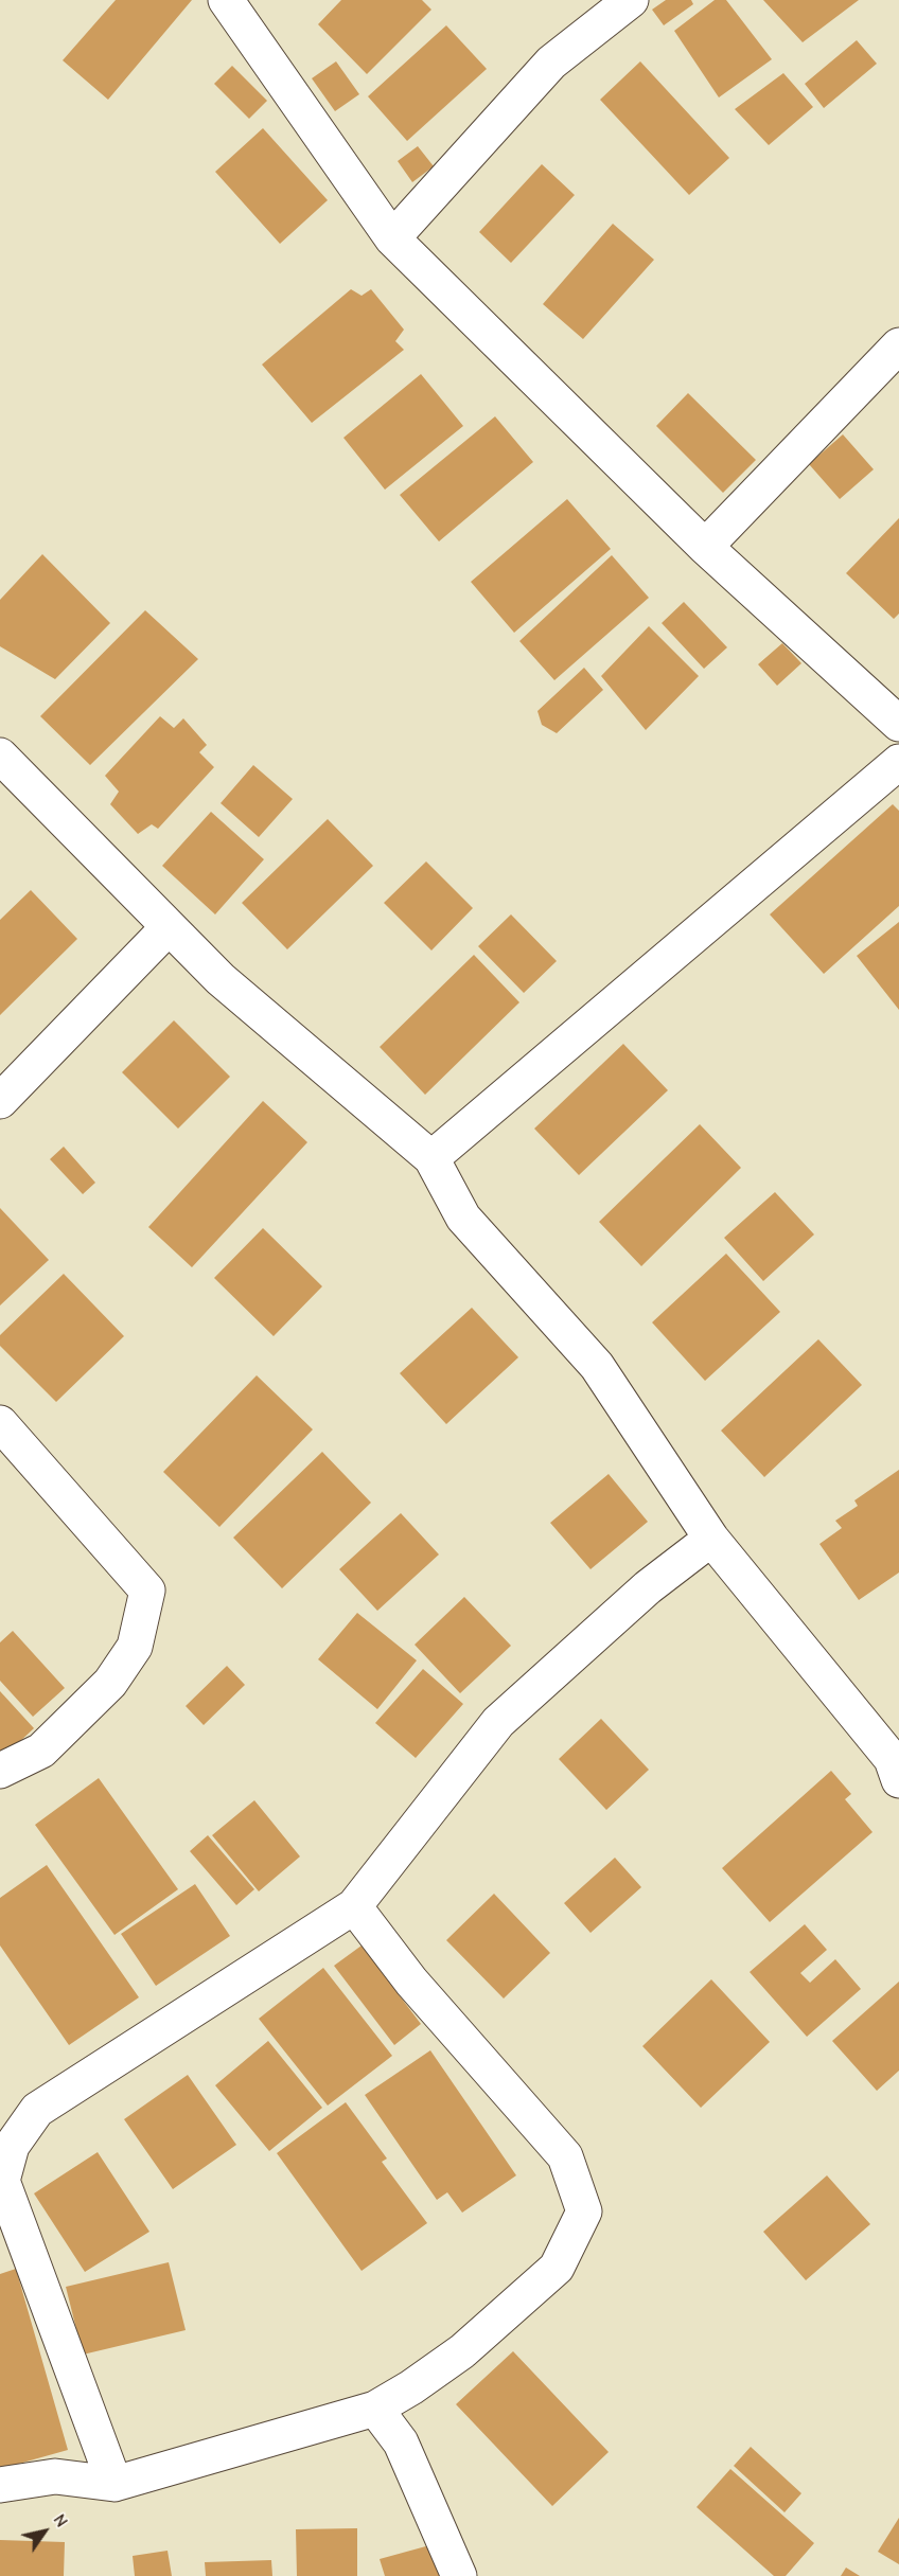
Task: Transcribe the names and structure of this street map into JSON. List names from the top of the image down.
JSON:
{
  "north": "top right"
}
